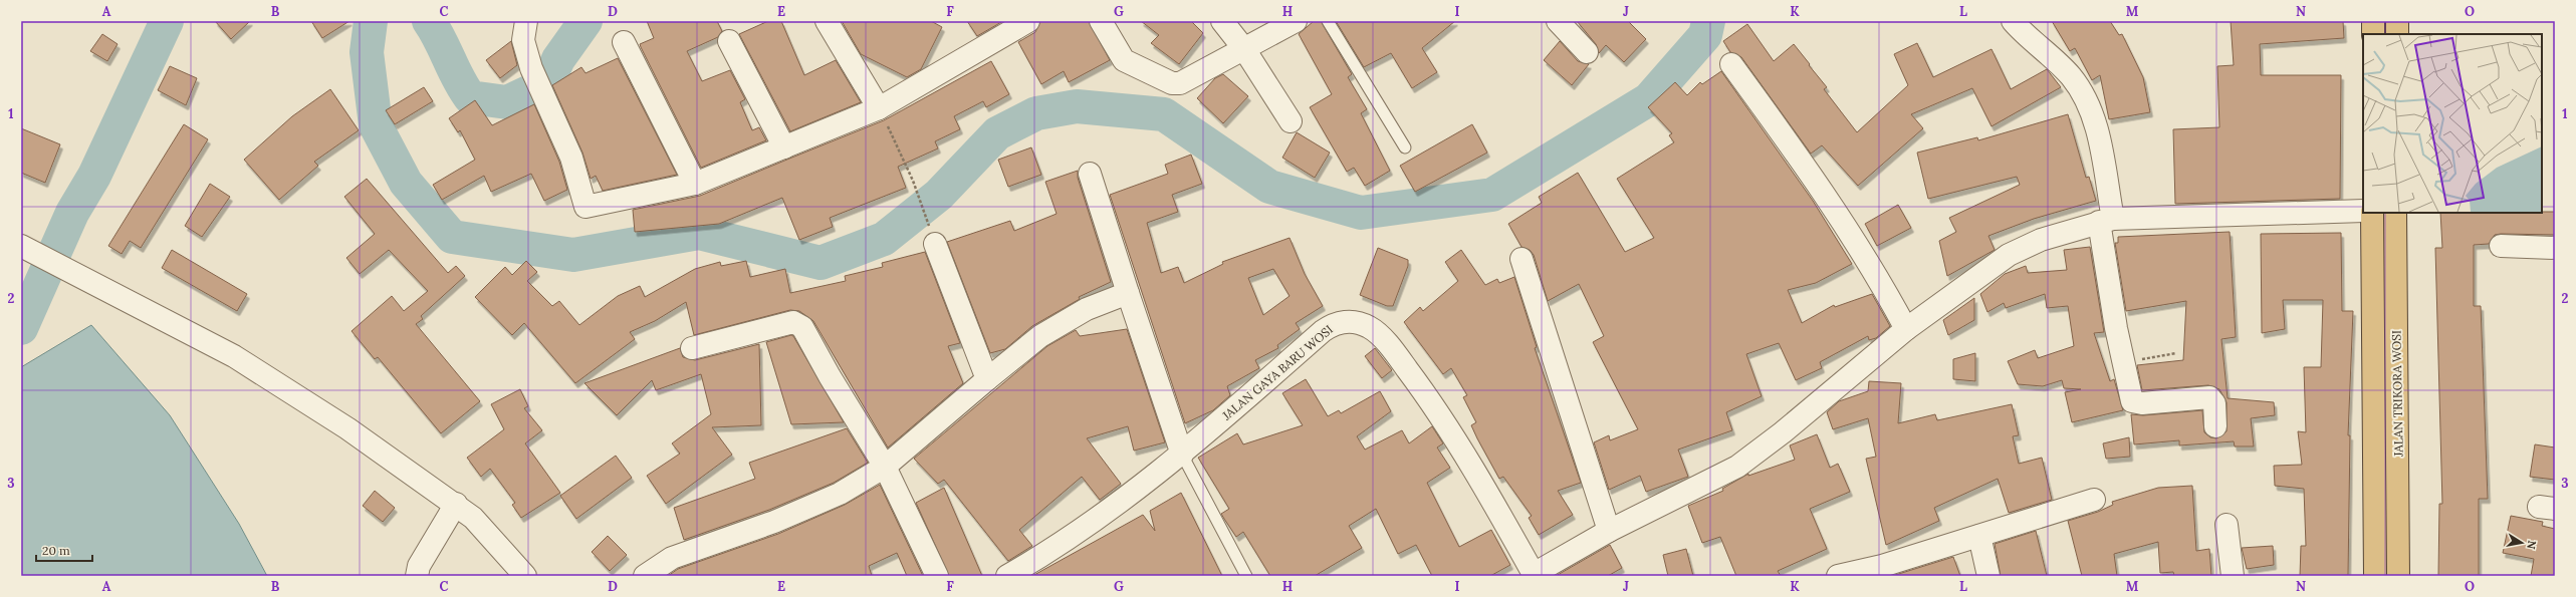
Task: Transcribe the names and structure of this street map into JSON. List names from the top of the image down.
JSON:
{
  "streets": {
    "highway": ["JALAN TRIKORA WOSI"],
    "street": ["JALAN GAYA BARU WOSI"]
  },
  "scale_bar": "20 m",
  "north": "right",
  "grid": {
    "columns": [
      "A",
      "B",
      "C",
      "D",
      "E",
      "F",
      "G",
      "H",
      "I",
      "J",
      "K",
      "L",
      "M",
      "N",
      "O"
    ],
    "rows": ["1", "2", "3"]
  }
}
